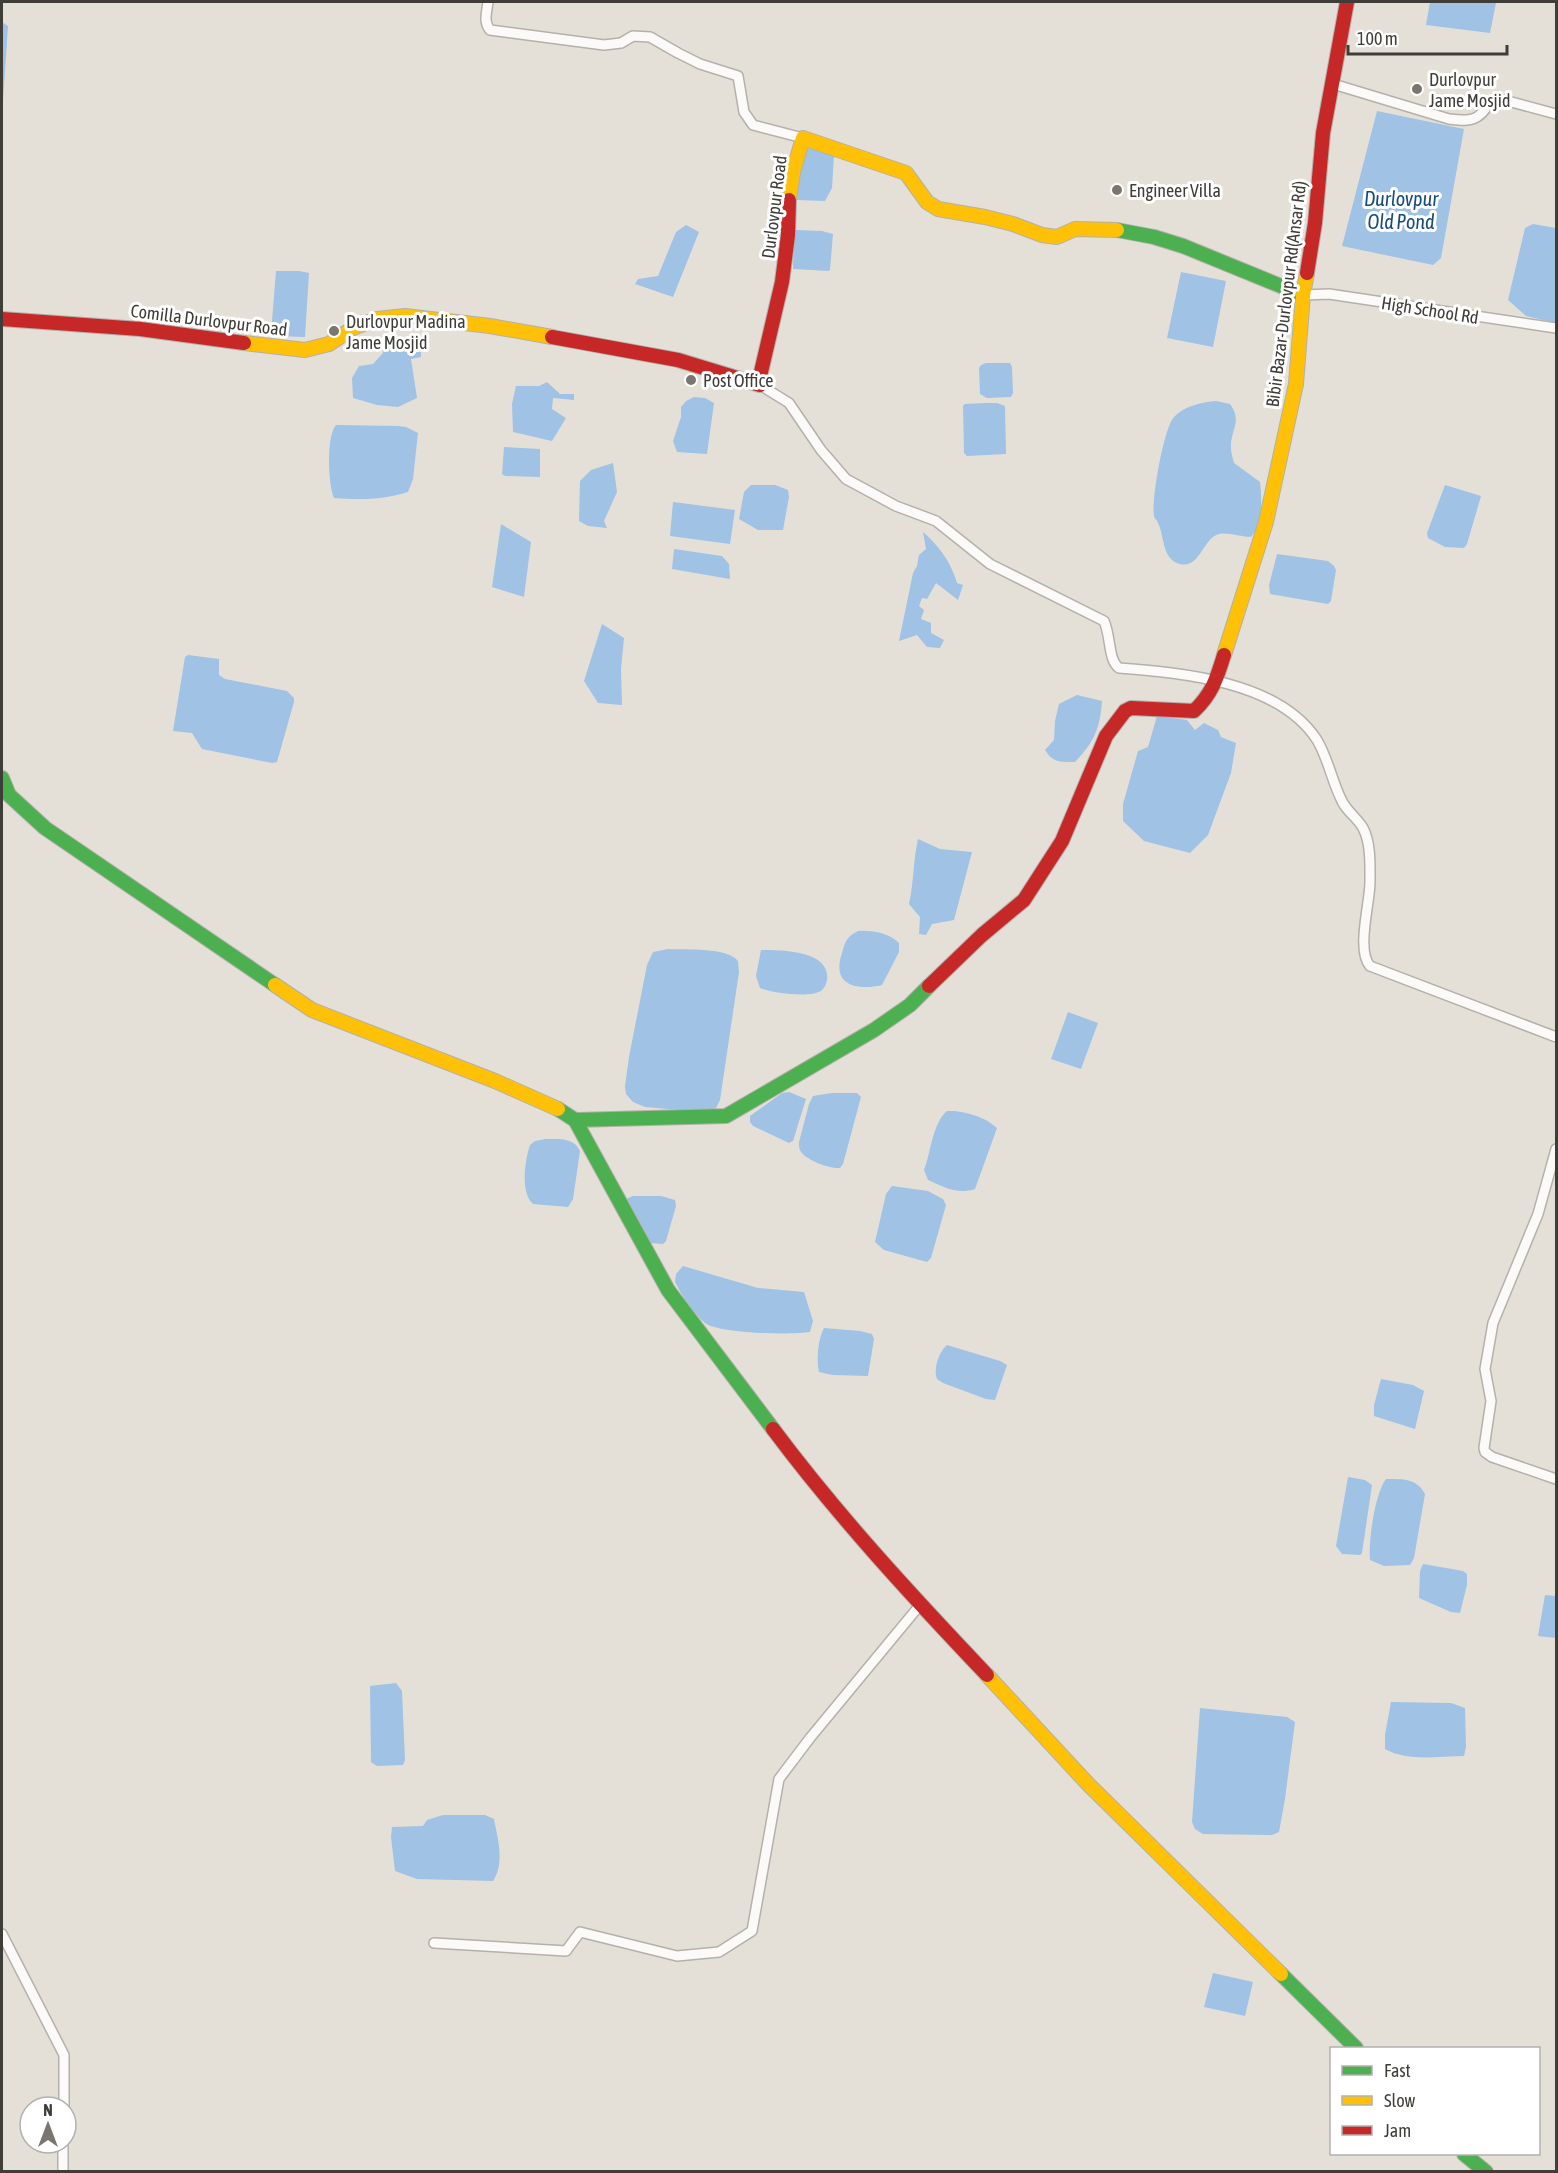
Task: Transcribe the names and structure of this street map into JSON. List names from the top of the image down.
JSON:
{
  "streets": {
    "street": [
      "Durlovpur Road",
      "Bibir Bazar-Durlovpur Rd(Ansar Rd)",
      "High School Rd",
      "Comilla Durlovpur Road"
    ]
  },
  "crossings": [
    ["Durlovpur Road", "Bibir Bazar-Durlovpur Rd(Ansar Rd)"],
    ["Durlovpur Road", "High School Rd"],
    ["Durlovpur Road", "Comilla Durlovpur Road"],
    ["Bibir Bazar-Durlovpur Rd(Ansar Rd)", "High School Rd"]
  ],
  "water": ["Durlovpur Old Pond"],
  "places": [
    "Durlovpur Jame Mosjid",
    "Engineer Villa",
    "Durlovpur Madina Jame Mosjid",
    "Post Office"
  ],
  "legend": ["Fast", "Slow", "Jam"],
  "scale_bar": "100 m",
  "north": "top"
}
